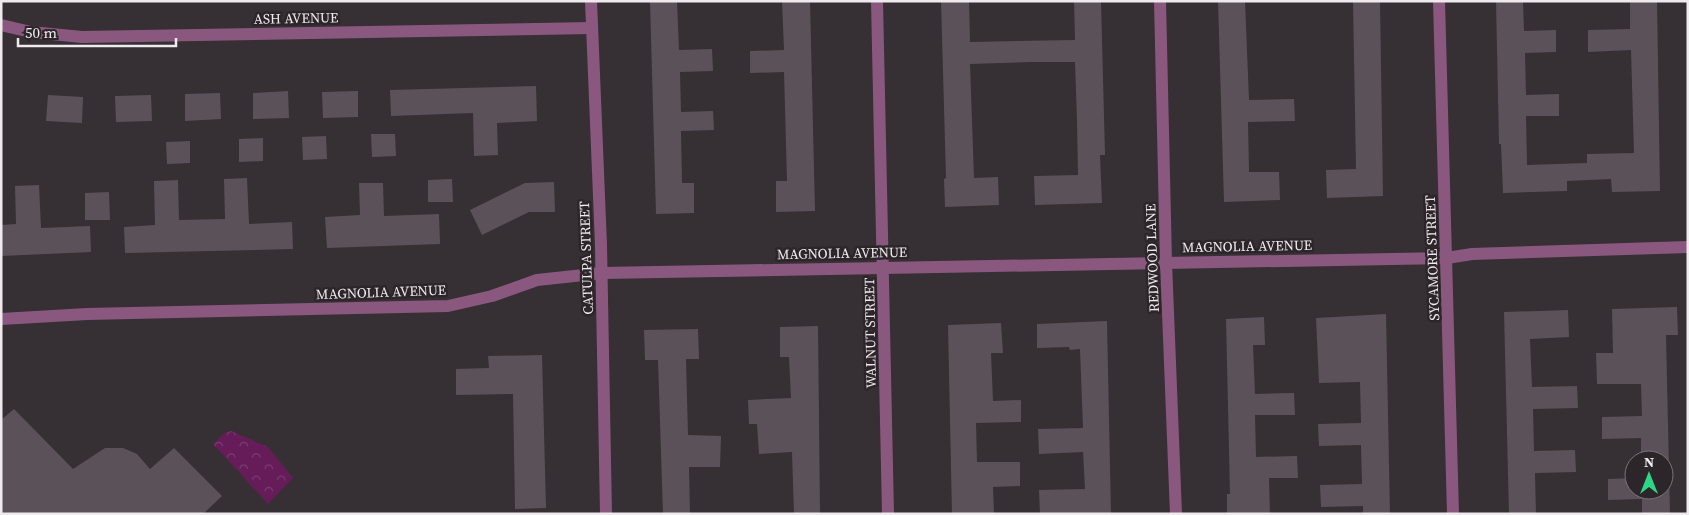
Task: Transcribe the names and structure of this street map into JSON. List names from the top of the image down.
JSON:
{
  "streets": {
    "street": [
      "ASH AVENUE",
      "MAGNOLIA AVENUE",
      "CATULPA STREET",
      "REDWOOD LANE",
      "SYCAMORE STREET",
      "WALNUT STREET"
    ]
  },
  "crossings": [
    ["ASH AVENUE", "CATULPA STREET"],
    ["MAGNOLIA AVENUE", "CATULPA STREET"],
    ["MAGNOLIA AVENUE", "REDWOOD LANE"],
    ["MAGNOLIA AVENUE", "SYCAMORE STREET"],
    ["MAGNOLIA AVENUE", "WALNUT STREET"]
  ],
  "scale_bar": "50 m",
  "north": "top"
}
